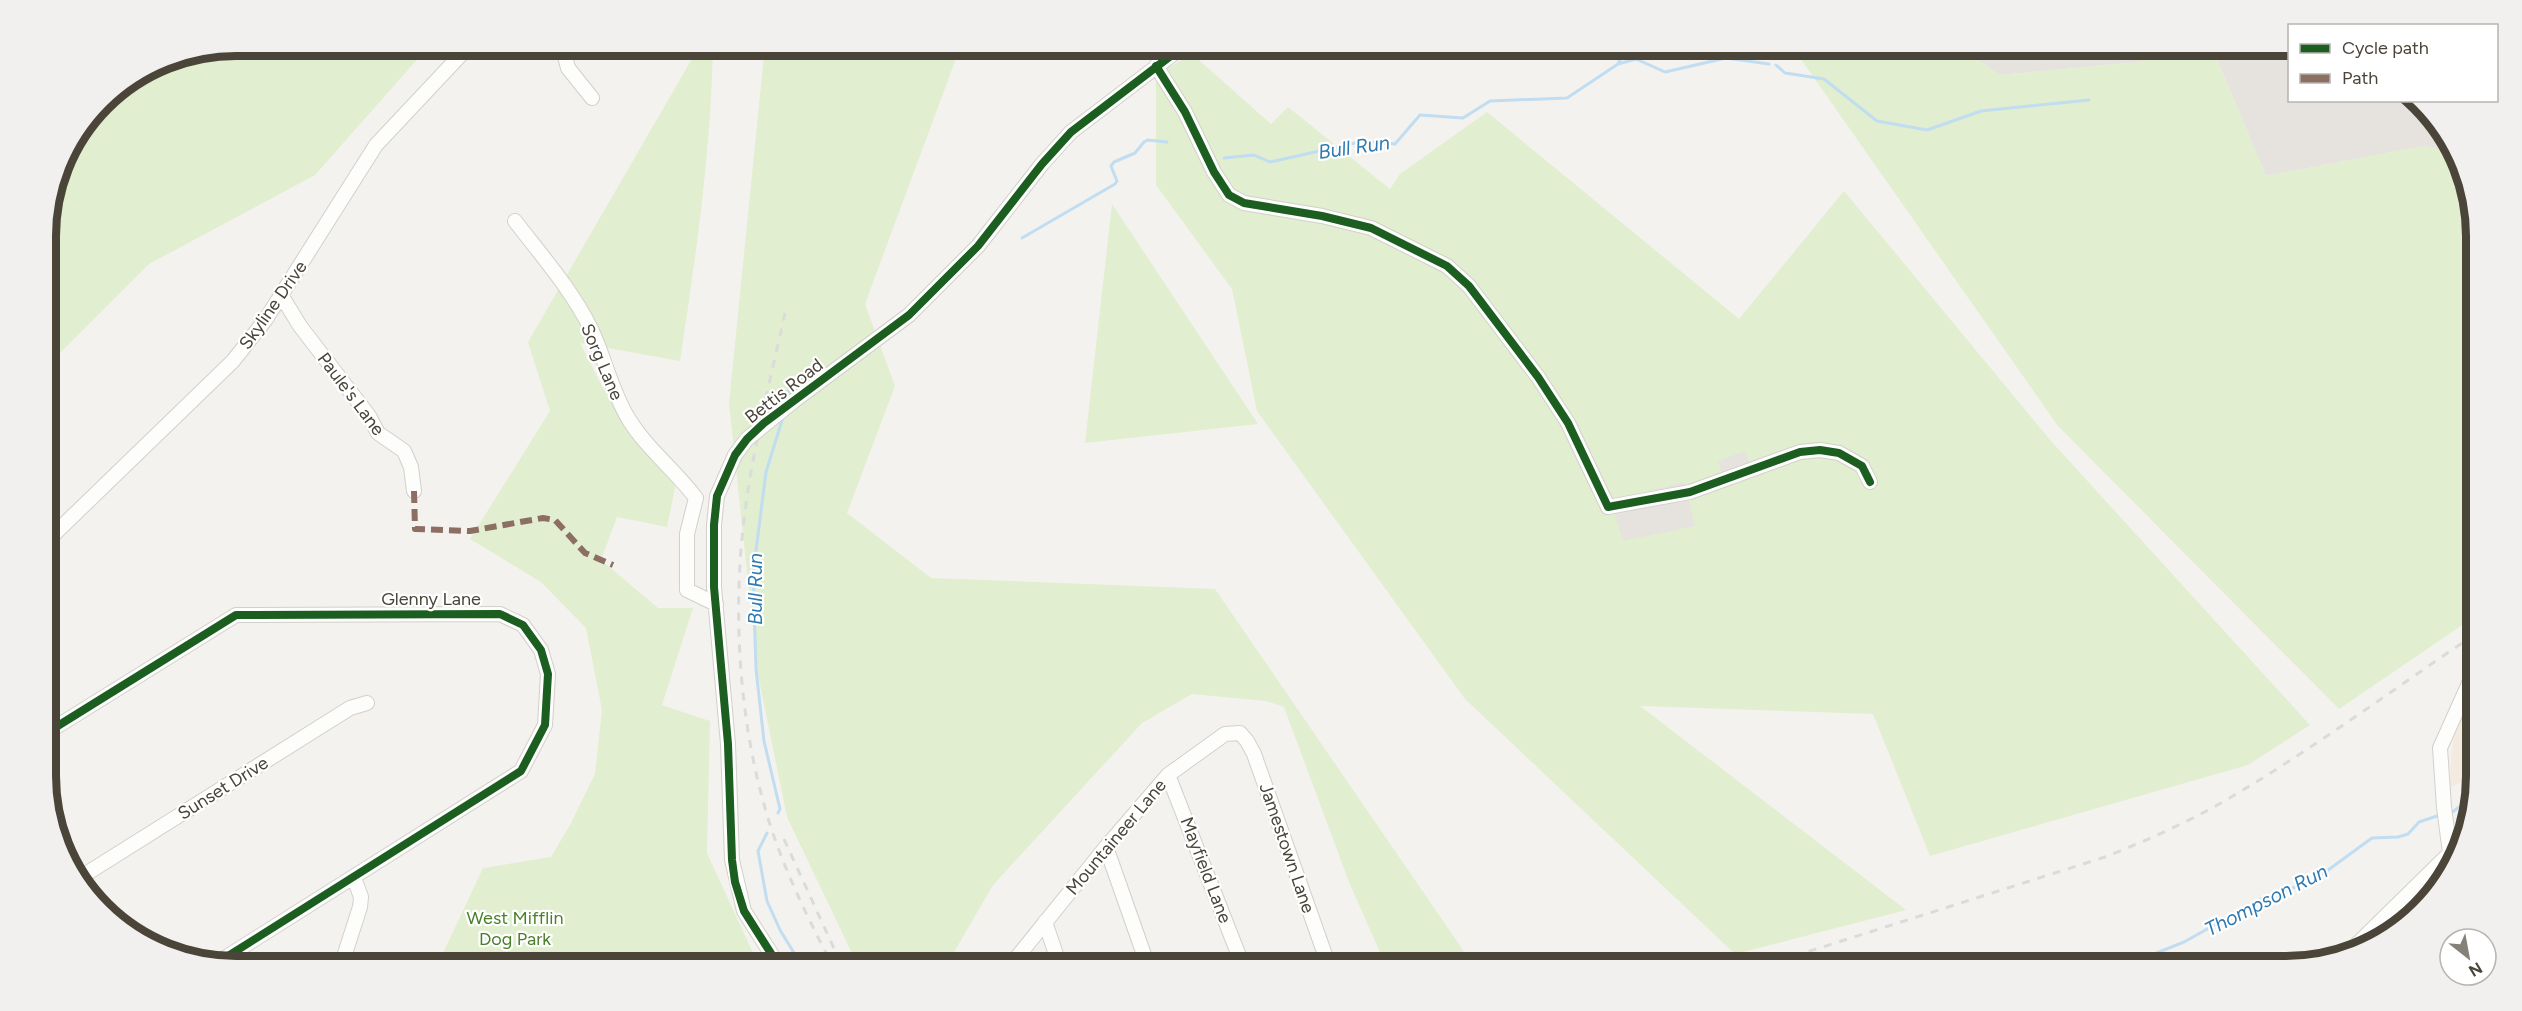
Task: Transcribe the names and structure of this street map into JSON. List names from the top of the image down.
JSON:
{
  "streets": {
    "street": [
      "Skyline Drive",
      "Sorg Lane",
      "Bettis Road",
      "Paule's Lane",
      "Glenny Lane",
      "Sunset Drive",
      "Mountaineer Lane",
      "Jamestown Lane",
      "Mayfield Lane"
    ]
  },
  "crossings": [
    ["Skyline Drive", "Paule's Lane"],
    ["Sorg Lane", "Bettis Road"],
    ["Mountaineer Lane", "Jamestown Lane"],
    ["Mountaineer Lane", "Mayfield Lane"]
  ],
  "water": ["Bull Run", "Thompson Run"],
  "parks": ["West Mifflin Dog Park"],
  "legend": ["Cycle path", "Path"],
  "north": "bottom right"
}
